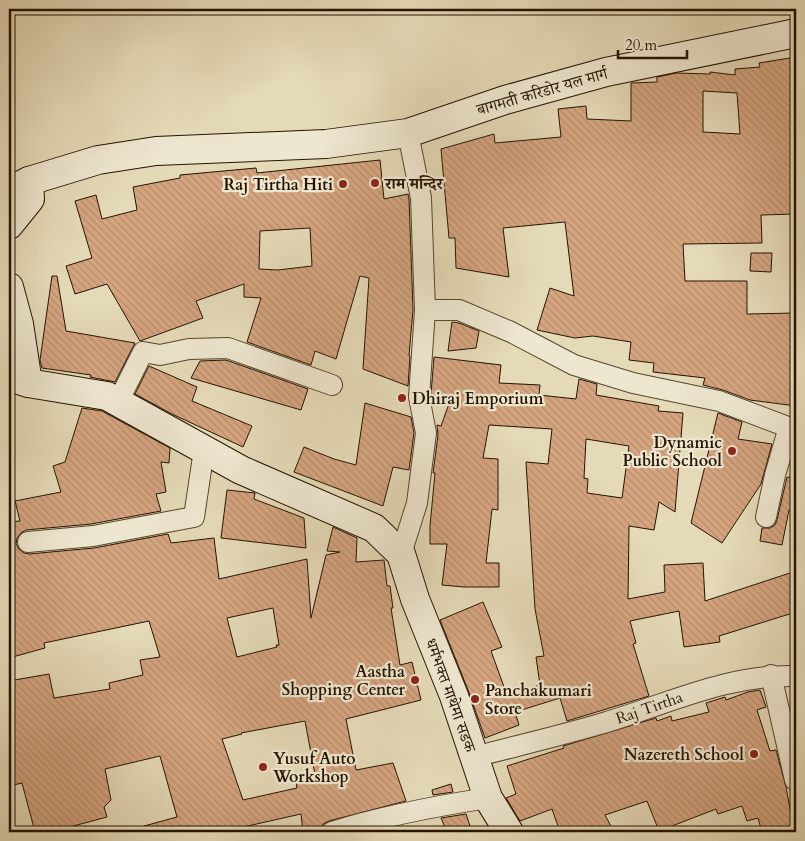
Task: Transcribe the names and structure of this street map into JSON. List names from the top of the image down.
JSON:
{
  "streets": {
    "street": ["बागमती करिडोर यल मार्ग", "धर्मभक्त माथेमा सडक", "Raj Tirtha"]
  },
  "crossings": [
    ["धर्मभक्त माथेमा सडक", "Raj Tirtha"]
  ],
  "places": [
    "राम मन्दिर",
    "Raj Tirtha Hiti",
    "Dhiraj Emporium",
    "Dynamic Public School",
    "Aastha Shopping Center",
    "Panchakumari Store",
    "Nazereth School",
    "Yusuf Auto Workshop"
  ],
  "scale_bar": "20 m"
}
